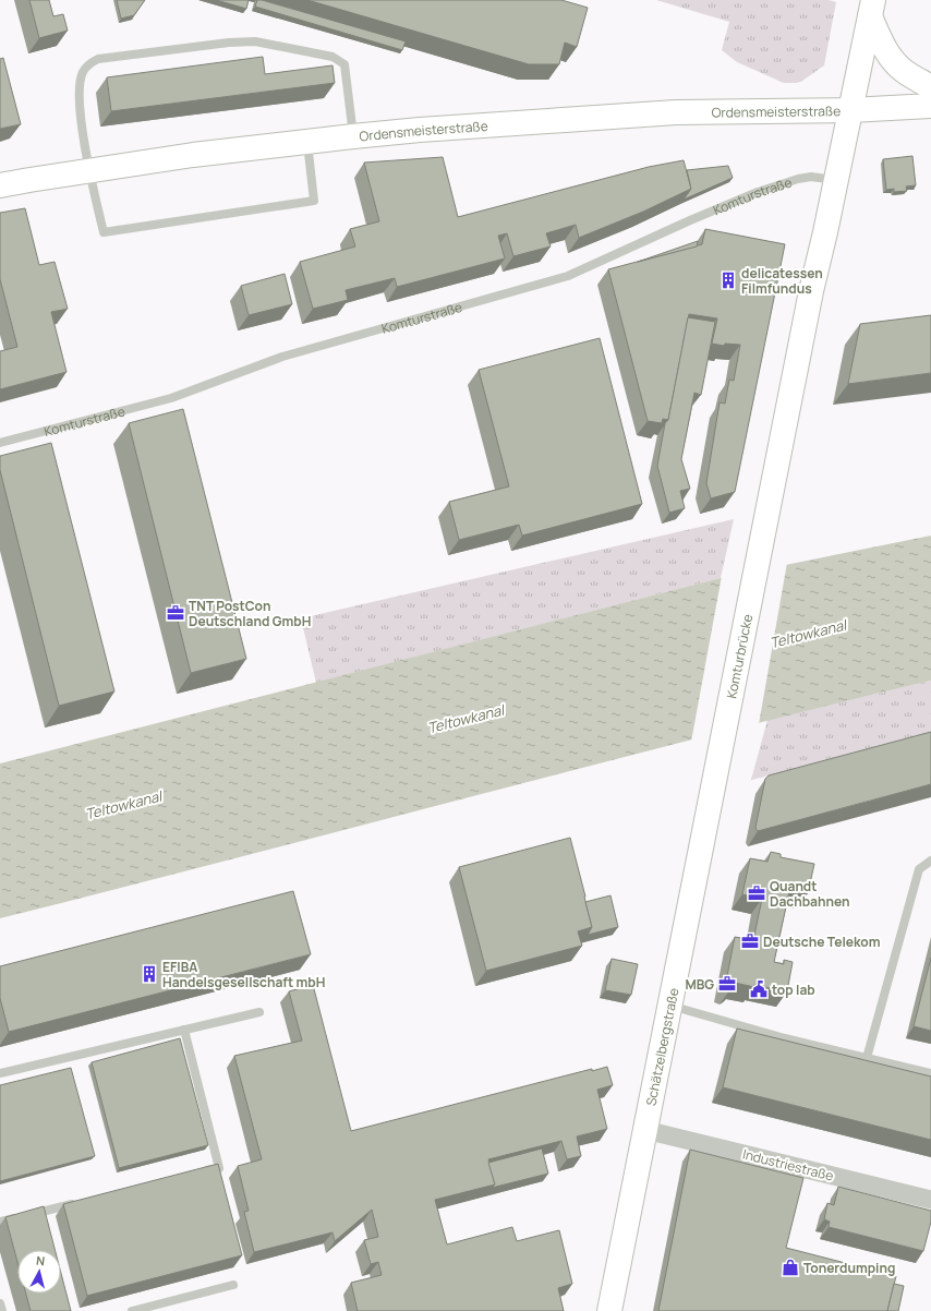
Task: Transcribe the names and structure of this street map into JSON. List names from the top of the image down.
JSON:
{
  "streets": {
    "street": [
      "Ordensmeisterstraße",
      "Komturbrücke",
      "Schätzelbergstraße",
      "Industriestraße"
    ],
    "lane": ["Komturstraße"]
  },
  "crossings": [
    ["Komturstraße", "Komturbrücke"],
    ["Komturbrücke", "Schätzelbergstraße"],
    ["Schätzelbergstraße", "Industriestraße"]
  ],
  "water": ["Teltowkanal"],
  "places": {
    "building": ["delicatessen Filmfundus", "EFIBA Handelsgesellschaft mbH"],
    "office": [
      "TNT PostCon Deutschland GmbH",
      "Quandt Dachbahnen",
      "Deutsche Telekom",
      "MBG"
    ],
    "public building": ["top lab"],
    "shop": ["Tonerdumping"]
  },
  "north": "top"
}
